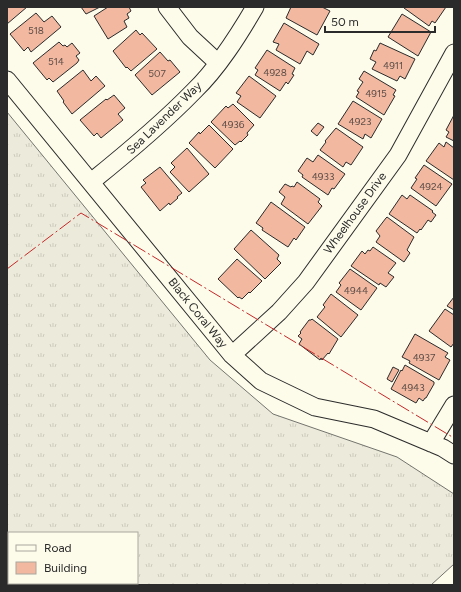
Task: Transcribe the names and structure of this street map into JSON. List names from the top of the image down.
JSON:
{
  "streets": {
    "street": ["Sea Lavender Way", "Wheelhouse Drive", "Black Coral Way"]
  },
  "crossings": [
    ["Sea Lavender Way", "Black Coral Way"],
    ["Wheelhouse Drive", "Black Coral Way"]
  ],
  "house_numbers": [
    "518",
    "514",
    "4911",
    "4928",
    "507",
    "4915",
    "4923",
    "4936",
    "4933",
    "4924",
    "4944",
    "4937",
    "4943"
  ],
  "legend": ["Road", "Building"],
  "scale_bar": "50 m"
}
